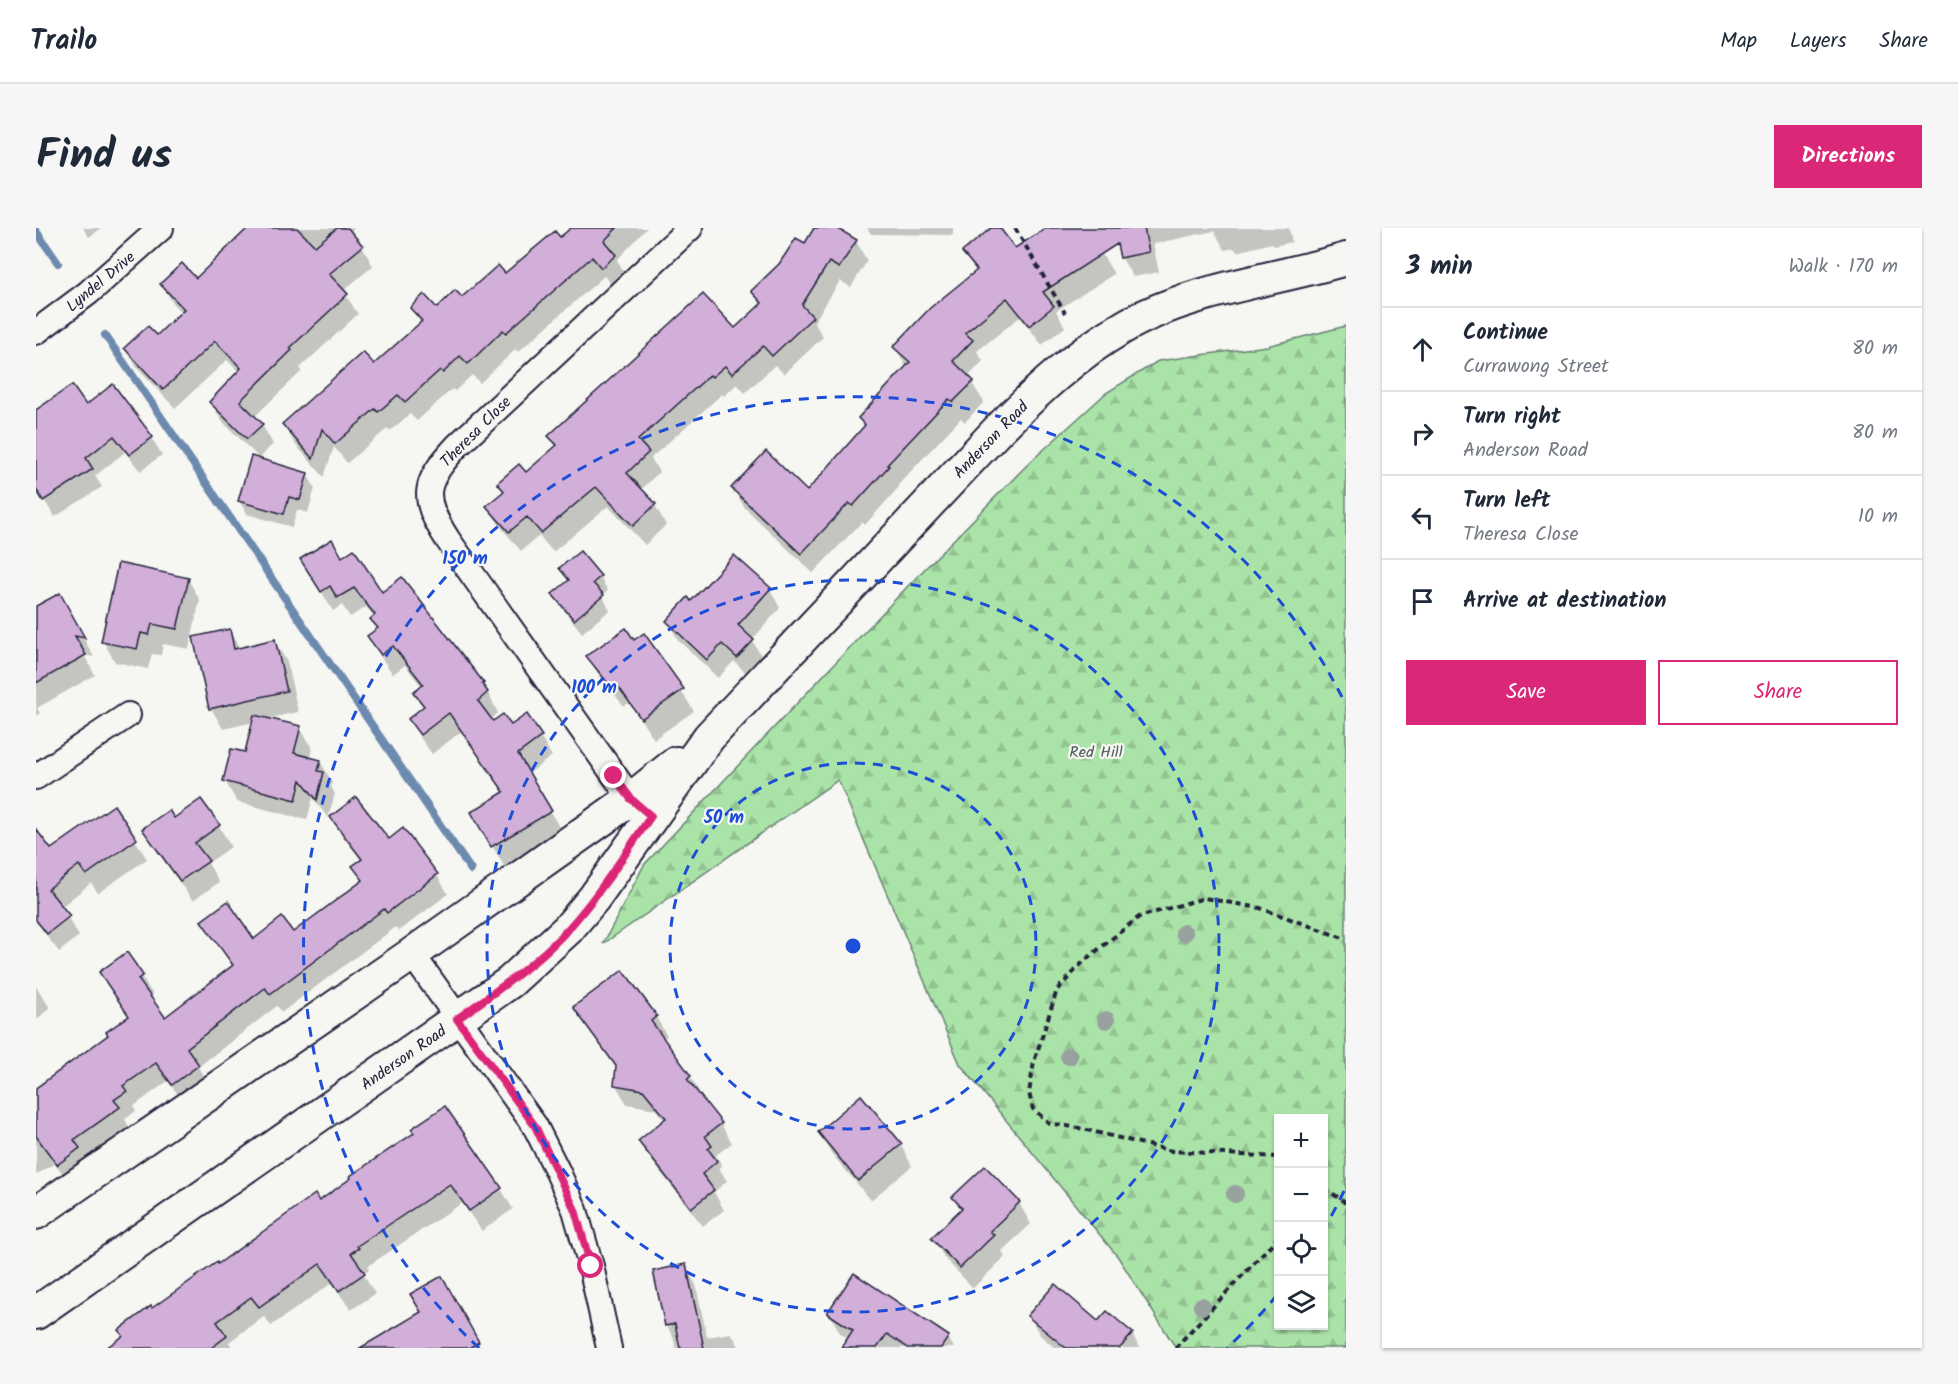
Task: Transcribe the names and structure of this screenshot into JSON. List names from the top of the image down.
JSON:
{
  "streets": {
    "street": ["Lyndel Drive", "Theresa Close", "Anderson Road"]
  },
  "crossings": [
    ["Theresa Close", "Anderson Road"]
  ],
  "parks": ["Red Hill"],
  "page": {
    "header": "Trailo",
    "nav": ["Map", "Layers", "Share"],
    "title": "Find us",
    "buttons": [
      "Directions",
      ["Save", "Share"]
    ],
    "heading": ["3 min", "Walk · 170 m"],
    "list": [
      ["Continue", "Currawong Street", "80 m"],
      ["Turn right", "Anderson Road", "80 m"],
      ["Turn left", "Theresa Close", "10 m"],
      "Arrive at destination"
    ],
    "map_buttons": ["+", "−"]
  },
  "rings": ["150 m", "100 m", "50 m"]
}
